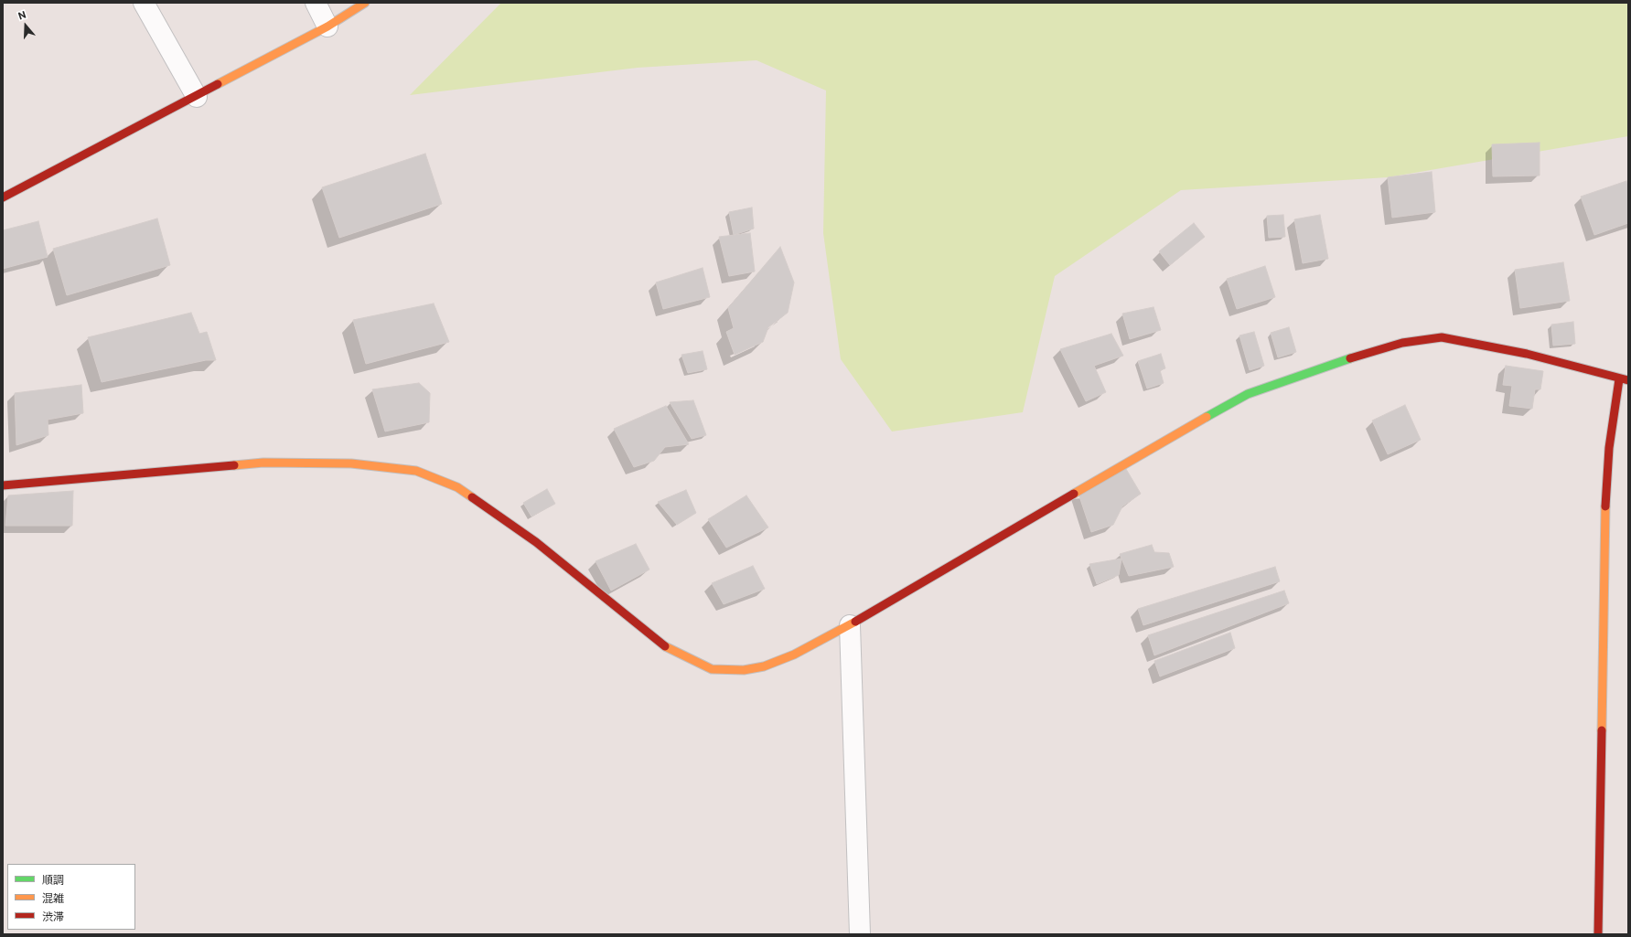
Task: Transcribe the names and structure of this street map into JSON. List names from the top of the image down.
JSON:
{
  "legend": ["順調", "混雑", "渋滞"],
  "north": "top"
}
